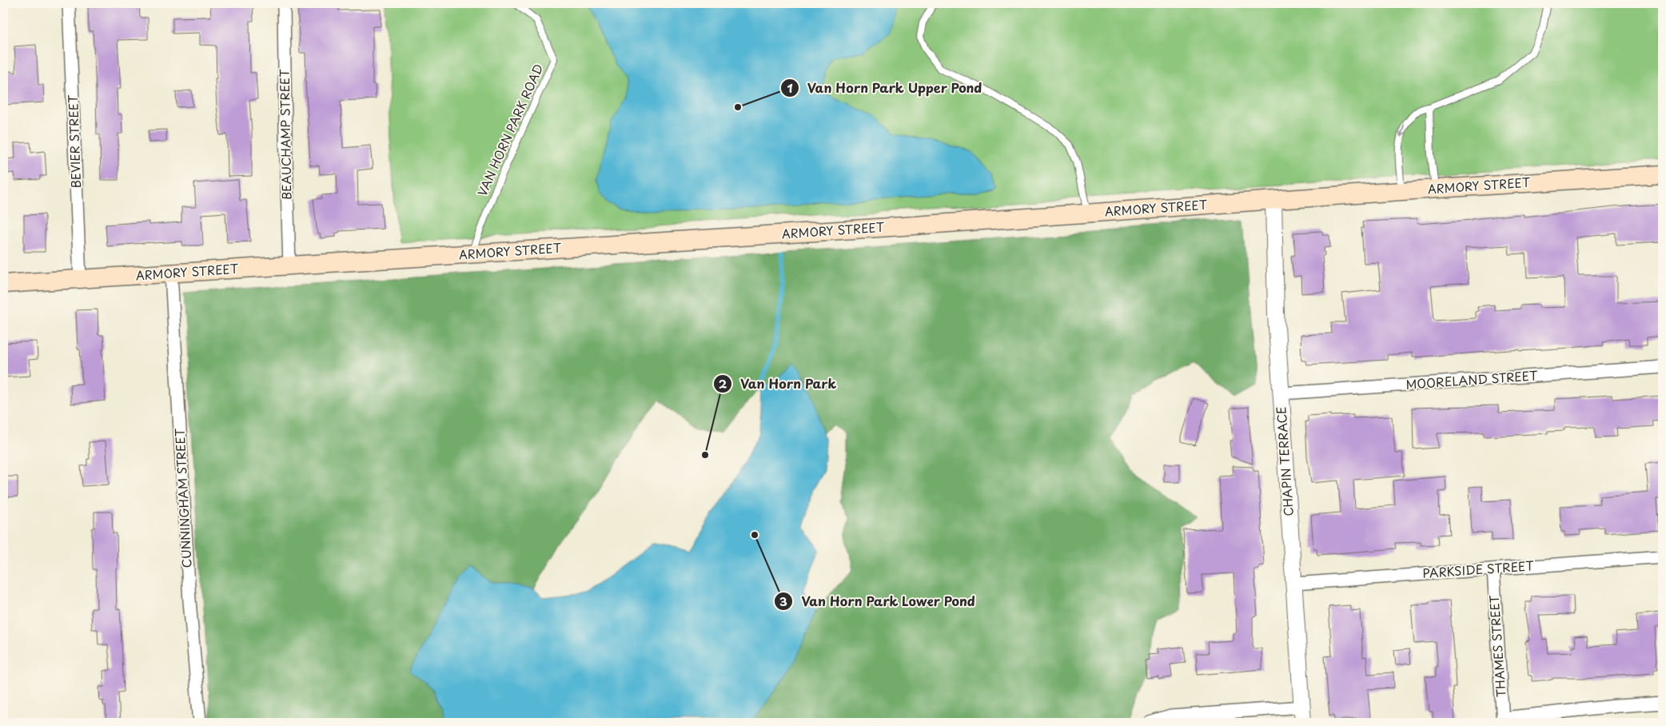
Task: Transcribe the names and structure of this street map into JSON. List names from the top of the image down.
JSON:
{
  "streets": {
    "main road": ["ARMORY STREET"],
    "street": [
      "BEAUCHAMP STREET",
      "BEVIER STREET",
      "MOORELAND STREET",
      "CHAPIN TERRACE",
      "CUNNINGHAM STREET",
      "PARKSIDE STREET",
      "THAMES STREET"
    ],
    "lane": ["VAN HORN PARK ROAD"]
  },
  "crossings": [
    ["VAN HORN PARK ROAD", "ARMORY STREET"],
    ["BEAUCHAMP STREET", "ARMORY STREET"],
    ["BEVIER STREET", "ARMORY STREET"],
    ["ARMORY STREET", "CHAPIN TERRACE"],
    ["ARMORY STREET", "CUNNINGHAM STREET"],
    ["MOORELAND STREET", "CHAPIN TERRACE"],
    ["CHAPIN TERRACE", "PARKSIDE STREET"],
    ["PARKSIDE STREET", "THAMES STREET"]
  ],
  "places": ["Van Horn Park Upper Pond", "Van Horn Park", "Van Horn Park Lower Pond"]
}
